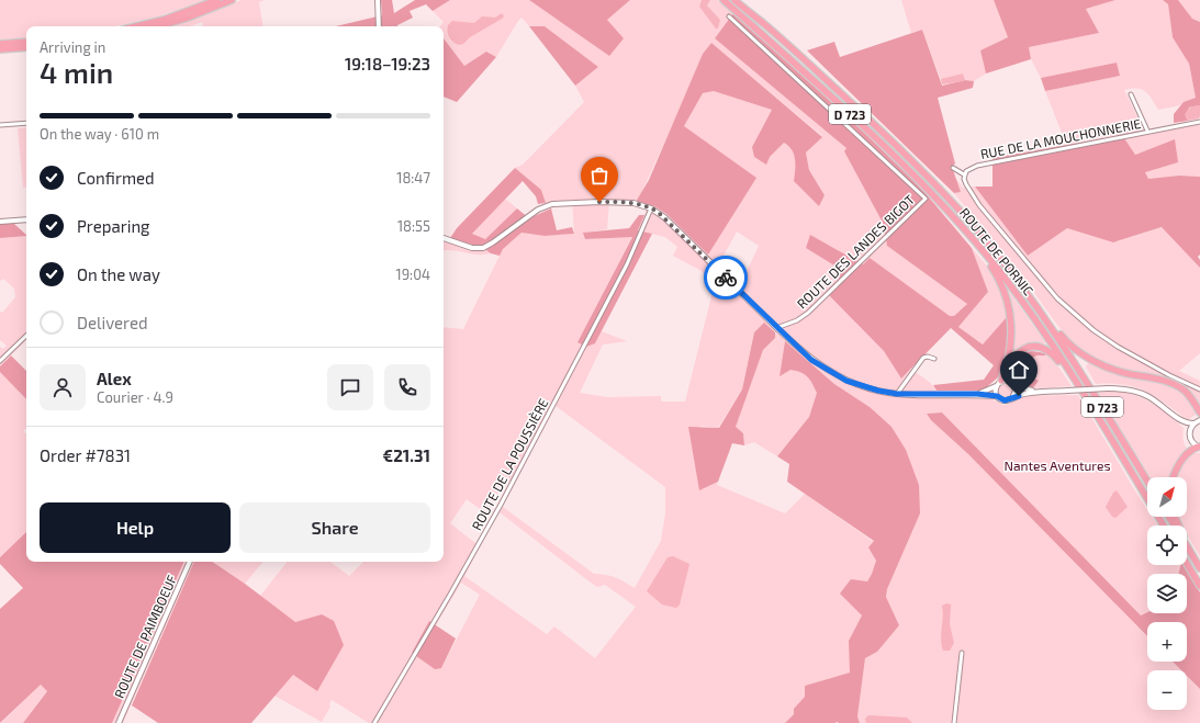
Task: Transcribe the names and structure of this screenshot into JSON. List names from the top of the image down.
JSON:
{
  "streets": {
    "highway": ["D 723", "ROUTE DE PORNIC"],
    "street": [
      "RUE DE LA MOUCHONNERIE",
      "ROUTE DES LANDES BIGOT",
      "ROUTE DE LA POUSSIÈRE",
      "ROUTE DE PAIMBOEUF"
    ]
  },
  "crossings": [
    ["D 723", "ROUTE DE PORNIC"]
  ],
  "parks": ["Nantes Aventures"],
  "north": "top right",
  "page": {
    "heading": ["4 min", "Arriving in", "19:18–19:23"],
    "panel": [
      "Alex",
      "Courier · 4.9",
      "Order #7831",
      "€21.31"
    ],
    "bar": "On the way · 610 m",
    "list": [
      ["Confirmed", "18:47"],
      ["Preparing", "18:55"],
      ["On the way", "19:04"],
      "Delivered"
    ],
    "map_buttons": ["+", "−"],
    "buttons": ["Help", "Share"]
  }
}
